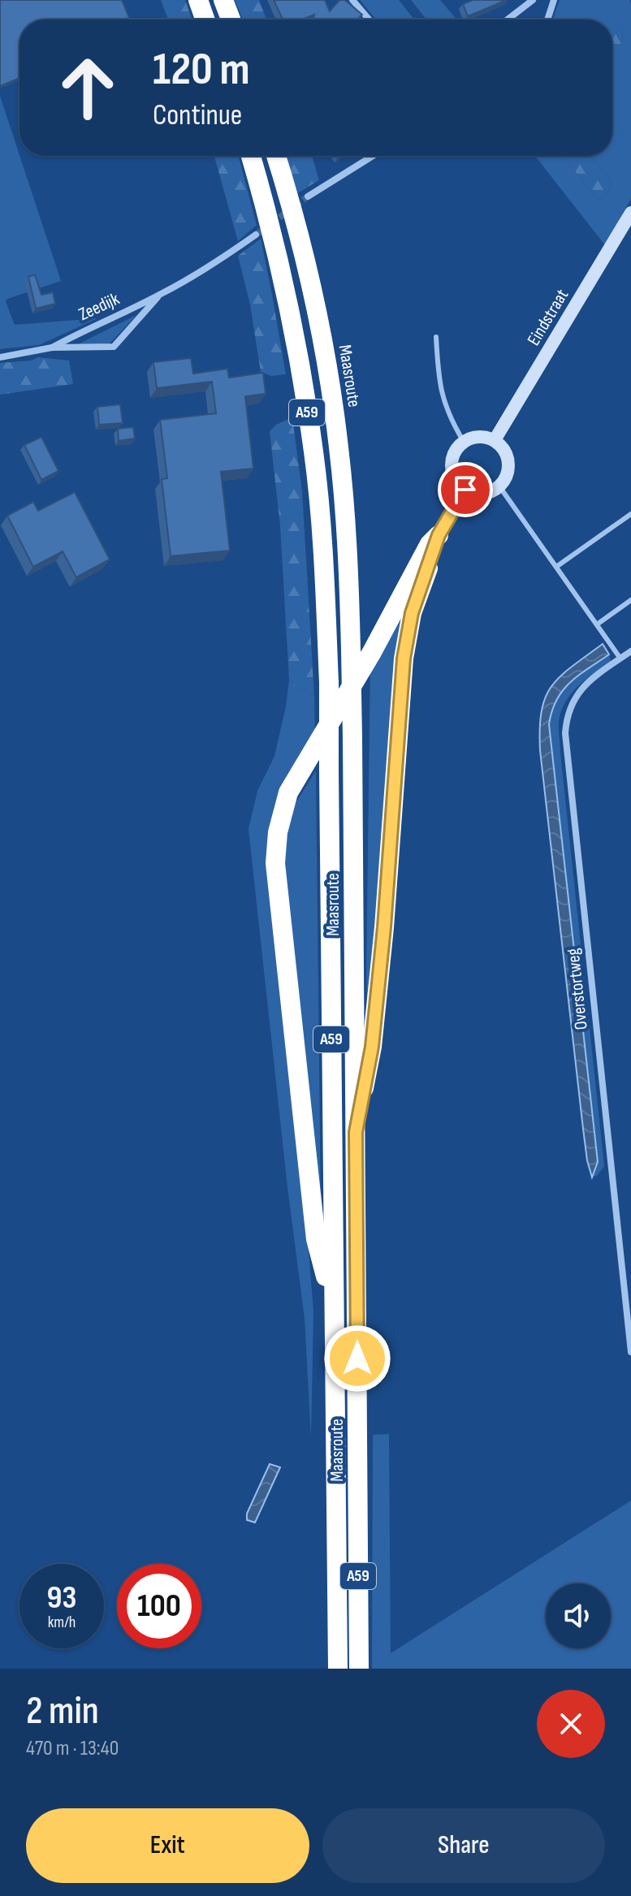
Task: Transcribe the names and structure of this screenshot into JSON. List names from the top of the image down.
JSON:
{
  "streets": {
    "highway": ["Maasroute", "A59"],
    "main road": ["Eindstraat"],
    "street": ["Zeedijk", "Overstortweg"]
  },
  "crossings": [
    ["Maasroute", "A59"]
  ],
  "page": {
    "turn": ["120 m", "Continue"],
    "speed": "93 km/h",
    "limit": "100",
    "heading": ["2 min", "470 m · 13:40"],
    "buttons": ["Exit", "Share"]
  }
}
